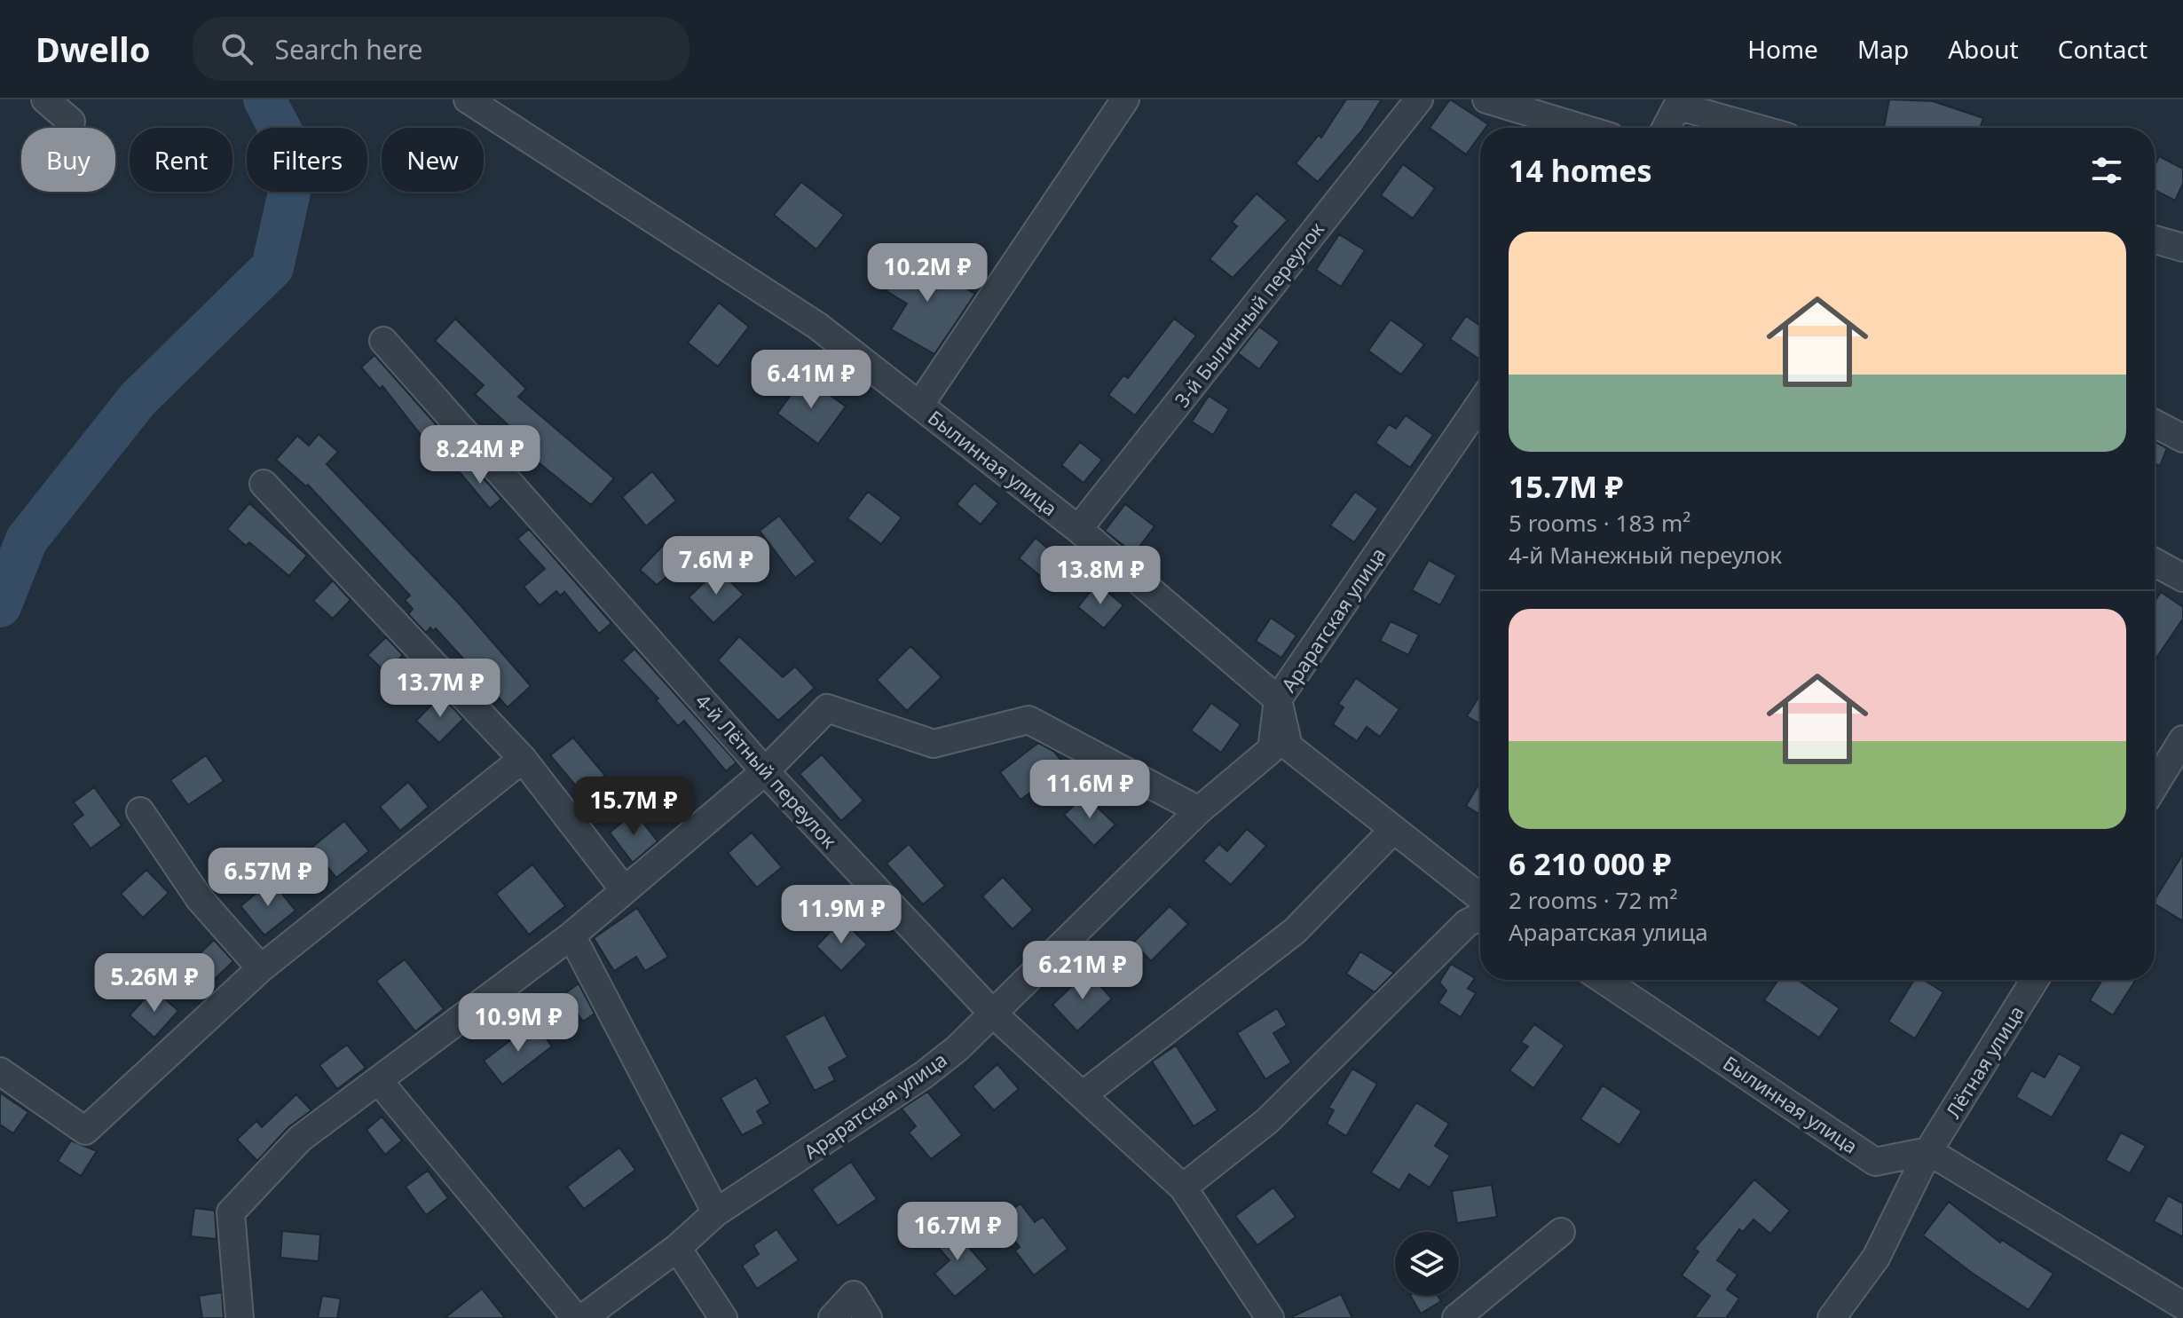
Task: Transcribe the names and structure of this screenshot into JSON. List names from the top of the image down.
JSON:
{
  "streets": {
    "street": [
      "3-й Былинный переулок",
      "Былинная улица",
      "Араратская улица",
      "4-й Лётный переулок",
      "Лётная улица"
    ]
  },
  "crossings": [
    ["3-й Былинный переулок", "Былинная улица"],
    ["Былинная улица", "Араратская улица"],
    ["Былинная улица", "Лётная улица"],
    ["Араратская улица", "4-й Лётный переулок"]
  ],
  "page": {
    "header": "Dwello",
    "search": "Search here",
    "nav": [
      "Home",
      "Map",
      "About",
      "Contact"
    ],
    "chip": [
      "Buy",
      "Rent",
      "Filters",
      "New"
    ],
    "heading": "14 homes",
    "list": [
      {
        "name": "15.7M ₽",
        "note": "5 rooms · 183 m² · 4-й Манежный переулок"
      },
      {
        "name": "6 210 000 ₽",
        "note": "2 rooms · 72 m² · Араратская улица"
      }
    ],
    "price": [
      "10.2M ₽",
      "6.41M ₽",
      "8.24M ₽",
      "7.6M ₽",
      "13.8M ₽",
      "13.7M ₽",
      "11.6M ₽",
      "15.7M ₽",
      "6.57M ₽",
      "11.9M ₽",
      "6.21M ₽",
      "5.26M ₽",
      "10.9M ₽",
      "16.7M ₽"
    ]
  }
}
